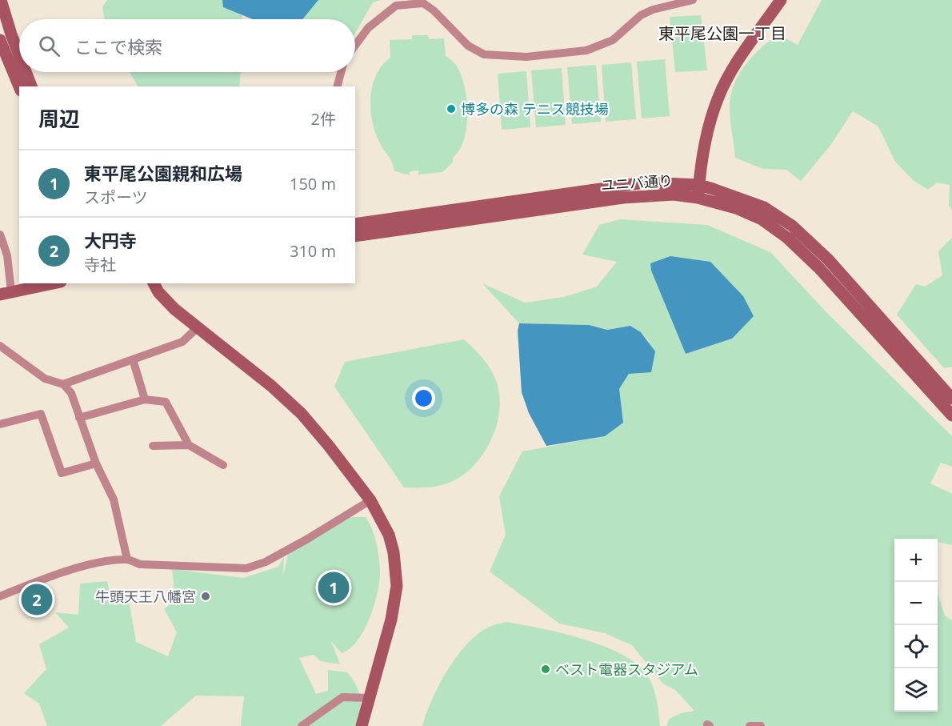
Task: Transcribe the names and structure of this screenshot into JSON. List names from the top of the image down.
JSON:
{
  "streets": {
    "street": ["ユニバ通り"]
  },
  "districts": ["東平尾公園一丁目"],
  "places": ["博多の森 テニス競技場", "牛頭天王八幡宮", "ベスト電器スタジアム"],
  "page": {
    "search": "ここで検索",
    "heading": ["周辺", "2件"],
    "list": [
      {
        "mark": "1",
        "name": "東平尾公園親和広場",
        "note": "スポーツ",
        "value": "150 m"
      },
      {
        "mark": "2",
        "name": "大円寺",
        "note": "寺社",
        "value": "310 m"
      }
    ],
    "map_buttons": ["+", "−"],
    "pins": ["1", "2"]
  }
}
